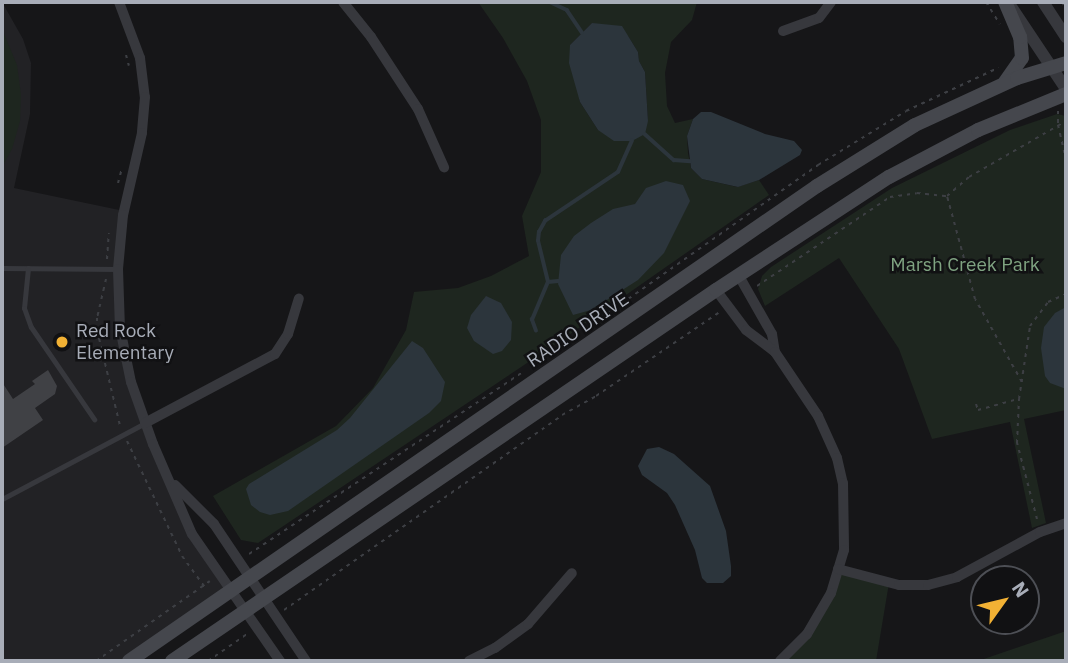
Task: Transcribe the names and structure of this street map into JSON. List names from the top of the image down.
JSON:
{
  "streets": {
    "main road": ["RADIO DRIVE"]
  },
  "parks": ["Marsh Creek Park"],
  "places": ["Red Rock Elementary"],
  "north": "top right"
}
